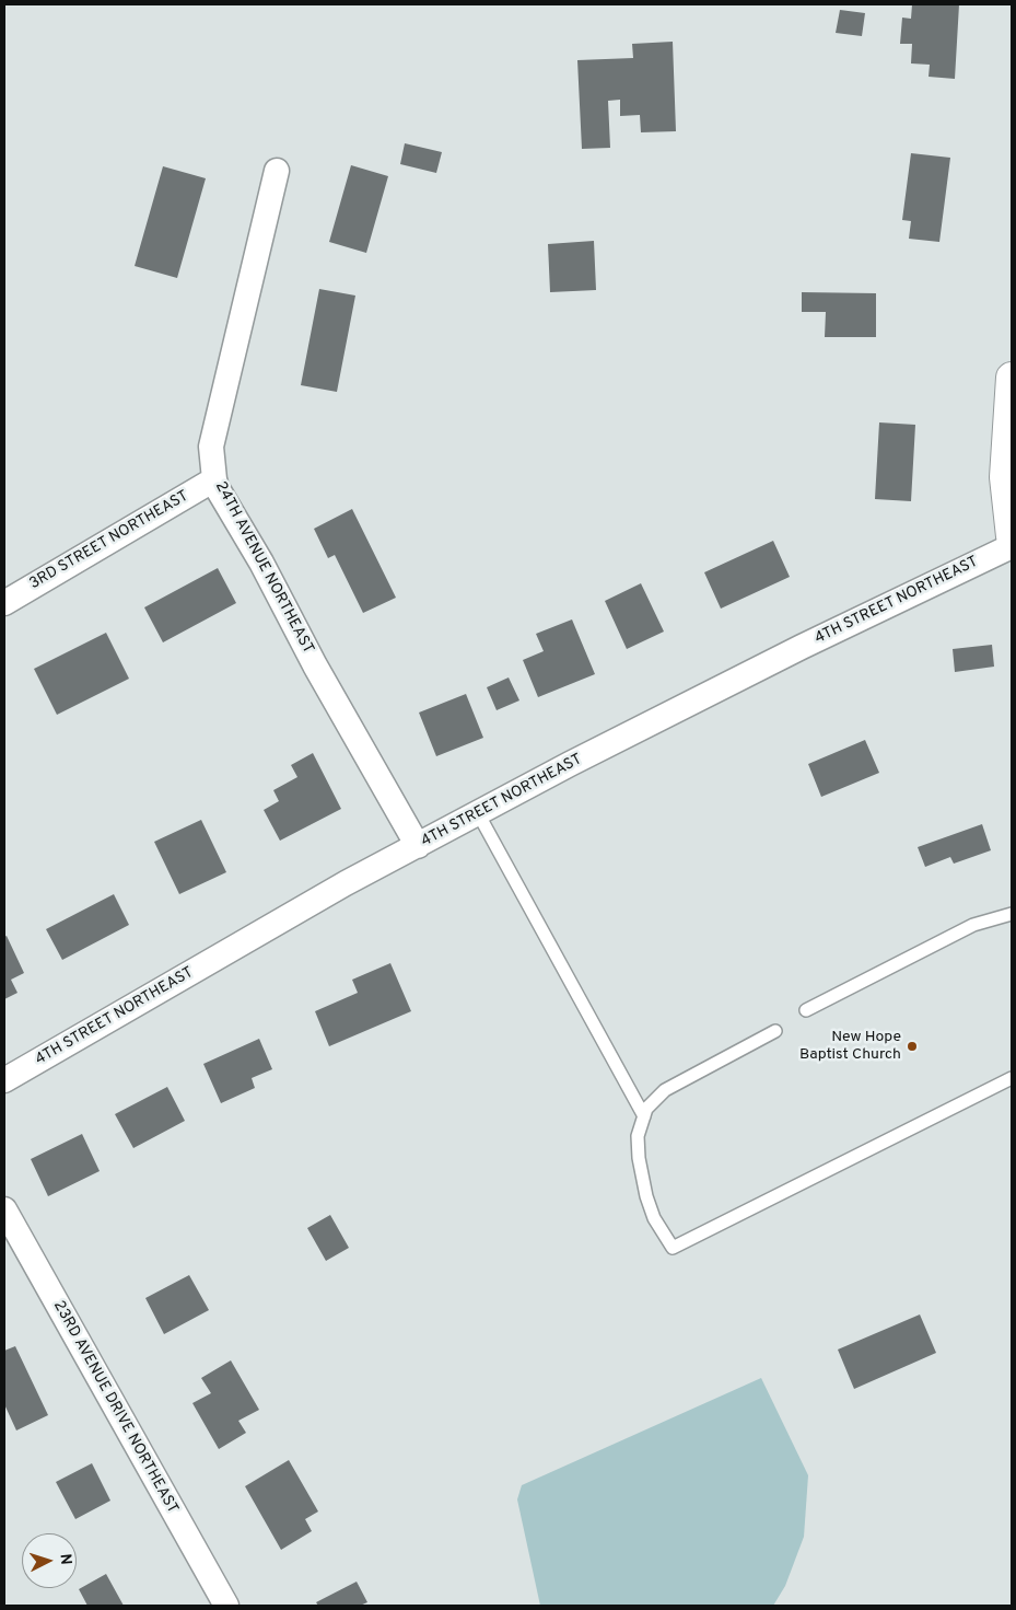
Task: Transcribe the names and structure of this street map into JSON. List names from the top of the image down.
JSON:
{
  "streets": {
    "street": [
      "3RD STREET NORTHEAST",
      "24TH AVENUE NORTHEAST",
      "4TH STREET NORTHEAST",
      "23RD AVENUE DRIVE NORTHEAST"
    ]
  },
  "crossings": [
    ["3RD STREET NORTHEAST", "24TH AVENUE NORTHEAST"],
    ["24TH AVENUE NORTHEAST", "4TH STREET NORTHEAST"]
  ],
  "places": ["New Hope Baptist Church"],
  "north": "right"
}
